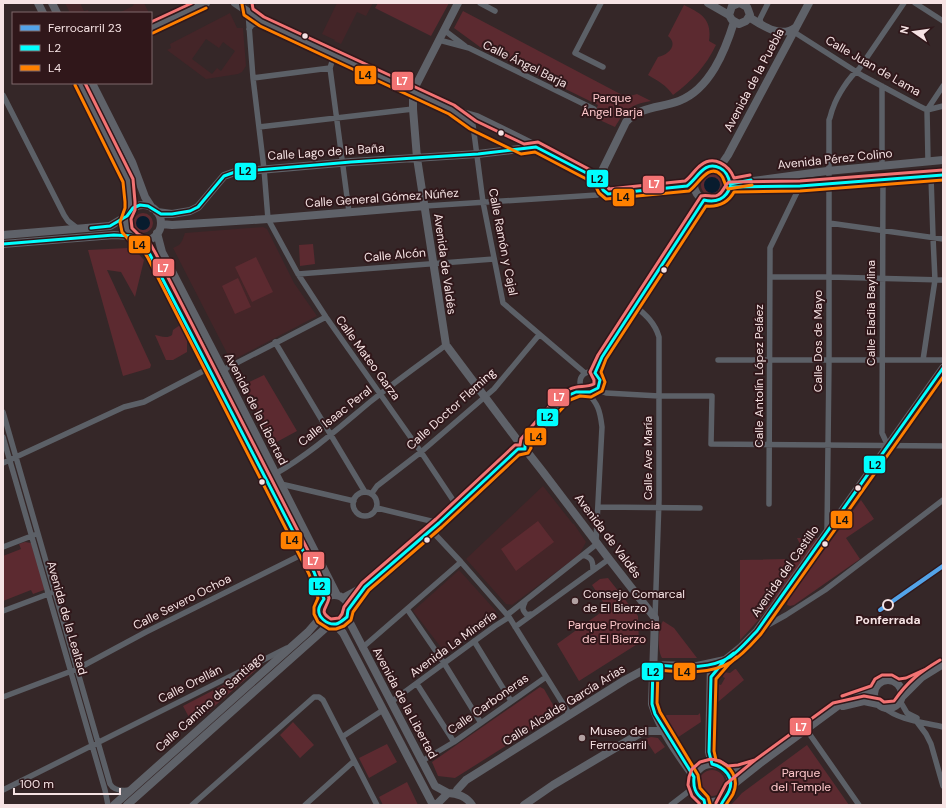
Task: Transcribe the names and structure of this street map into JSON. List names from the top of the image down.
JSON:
{
  "streets": {
    "main road": [
      "Avenida de la Puebla",
      "Calle Lago de la Baña",
      "Avenida Pérez Colino",
      "Calle General Gómez Núñez",
      "Avenida de Valdés",
      "Avenida de la Libertad",
      "Avenida del Castillo",
      "Calle Camino de Santiago",
      "Calle Alcalde García Arias"
    ],
    "street": [
      "Calle Ángel Barja",
      "Calle Juan de Lama",
      "Calle Ramón y Cajal",
      "Calle Alcón",
      "Calle Eladia Baylina",
      "Calle Dos de Mayo",
      "Calle Mateo Garza",
      "Calle Antolín López Peláez",
      "Calle Doctor Fleming",
      "Calle Isaac Peral",
      "Calle Ave María",
      "Calle Severo Ochoa",
      "Avenida de la Lealtad",
      "Avenida La Minería",
      "Calle Orellán",
      "Calle Carboneras"
    ]
  },
  "crossings": [
    ["Calle Juan de Lama", "Avenida de la Puebla"],
    ["Calle Juan de Lama", "Calle Dos de Mayo"],
    ["Avenida de la Puebla", "Avenida Pérez Colino"],
    ["Calle Lago de la Baña", "Calle General Gómez Núñez"],
    ["Calle Lago de la Baña", "Calle Ramón y Cajal"],
    ["Calle Lago de la Baña", "Avenida de Valdés"],
    ["Calle Lago de la Baña", "Avenida de la Libertad"],
    ["Avenida Pérez Colino", "Calle Eladia Baylina"],
    ["Avenida Pérez Colino", "Calle Dos de Mayo"],
    ["Avenida Pérez Colino", "Calle Antolín López Peláez"],
    ["Calle General Gómez Núñez", "Calle Ramón y Cajal"],
    ["Calle General Gómez Núñez", "Avenida de Valdés"],
    ["Calle General Gómez Núñez", "Calle Mateo Garza"],
    ["Calle General Gómez Núñez", "Avenida de la Libertad"],
    ["Calle Ramón y Cajal", "Calle Alcón"],
    ["Calle Ramón y Cajal", "Calle Doctor Fleming"],
    ["Calle Alcón", "Avenida de Valdés"],
    ["Calle Alcón", "Calle Mateo Garza"],
    ["Avenida de Valdés", "Calle Doctor Fleming"],
    ["Avenida de Valdés", "Calle Isaac Peral"],
    ["Avenida de Valdés", "Calle Ave María"],
    ["Avenida de Valdés", "Avenida La Minería"],
    ["Calle Eladia Baylina", "Avenida del Castillo"],
    ["Calle Dos de Mayo", "Avenida del Castillo"],
    ["Calle Mateo Garza", "Calle Doctor Fleming"],
    ["Calle Mateo Garza", "Calle Isaac Peral"],
    ["Avenida de la Libertad", "Calle Isaac Peral"],
    ["Avenida de la Libertad", "Calle Severo Ochoa"],
    ["Avenida de la Libertad", "Avenida La Minería"],
    ["Avenida de la Libertad", "Calle Camino de Santiago"],
    ["Avenida de la Libertad", "Calle Carboneras"],
    ["Avenida de la Libertad", "Calle Alcalde García Arias"],
    ["Avenida del Castillo", "Calle Alcalde García Arias"],
    ["Calle Severo Ochoa", "Avenida de la Lealtad"],
    ["Avenida de la Lealtad", "Calle Orellán"],
    ["Avenida de la Lealtad", "Calle Camino de Santiago"],
    ["Calle Orellán", "Calle Camino de Santiago"]
  ],
  "parks": ["Parque Ángel Barja", "Parque Provincia de El Bierzo", "Parque del Temple"],
  "places": ["Consejo Comarcal de El Bierzo", "Ponferrada", "Museo del Ferrocarril"],
  "lines": [
    "transit line L7",
    "transit line L4",
    "transit line L2",
    "rail line 23"
  ],
  "legend": ["Ferrocarril 23", "L2", "L4"],
  "scale_bar": "100 m",
  "north": "left"
}
